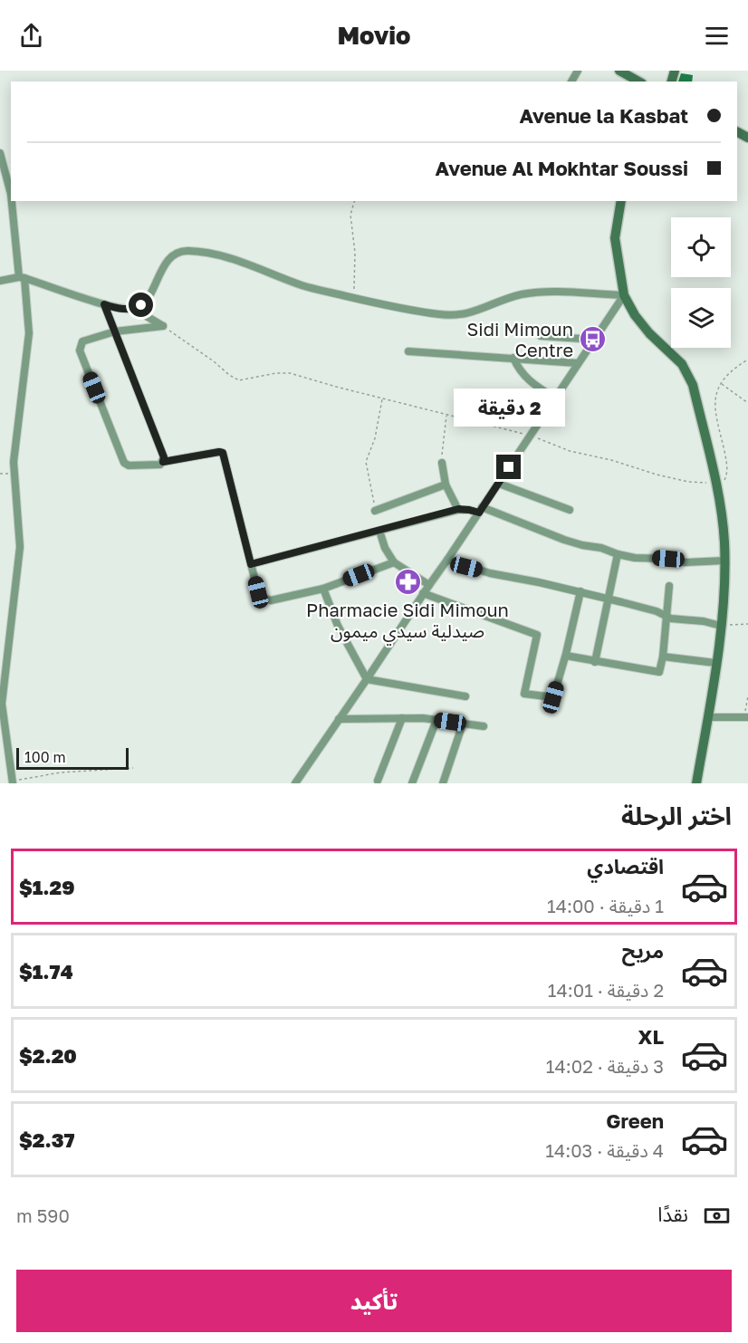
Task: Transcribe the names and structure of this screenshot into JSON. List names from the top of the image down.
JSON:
{
  "places": {
    "bus stop": ["Sidi Mimoun Centre"],
    "pharmacy": ["Pharmacie Sidi Mimoun صيدلية سيدي ميمون"]
  },
  "scale_bar": "100 m",
  "page": {
    "header": "Movio",
    "banner": ["Avenue la Kasbat", "Avenue Al Mokhtar Soussi"],
    "bubble": "2 دقيقة",
    "scale": "100 m",
    "heading": "اختر الرحلة",
    "list": [
      {
        "name": "اقتصادي",
        "note": "1 دقيقة · 14:00",
        "value": "$1.29"
      },
      {
        "name": "مريح",
        "note": "2 دقيقة · 14:01",
        "value": "$1.74"
      },
      {
        "name": "XL",
        "note": "3 دقيقة · 14:02",
        "value": "$2.20"
      },
      {
        "name": "Green",
        "note": "4 دقيقة · 14:03",
        "value": "$2.37"
      }
    ],
    "pay": ["نقدًا", "590 m"],
    "buttons": "تأكيد"
  }
}
